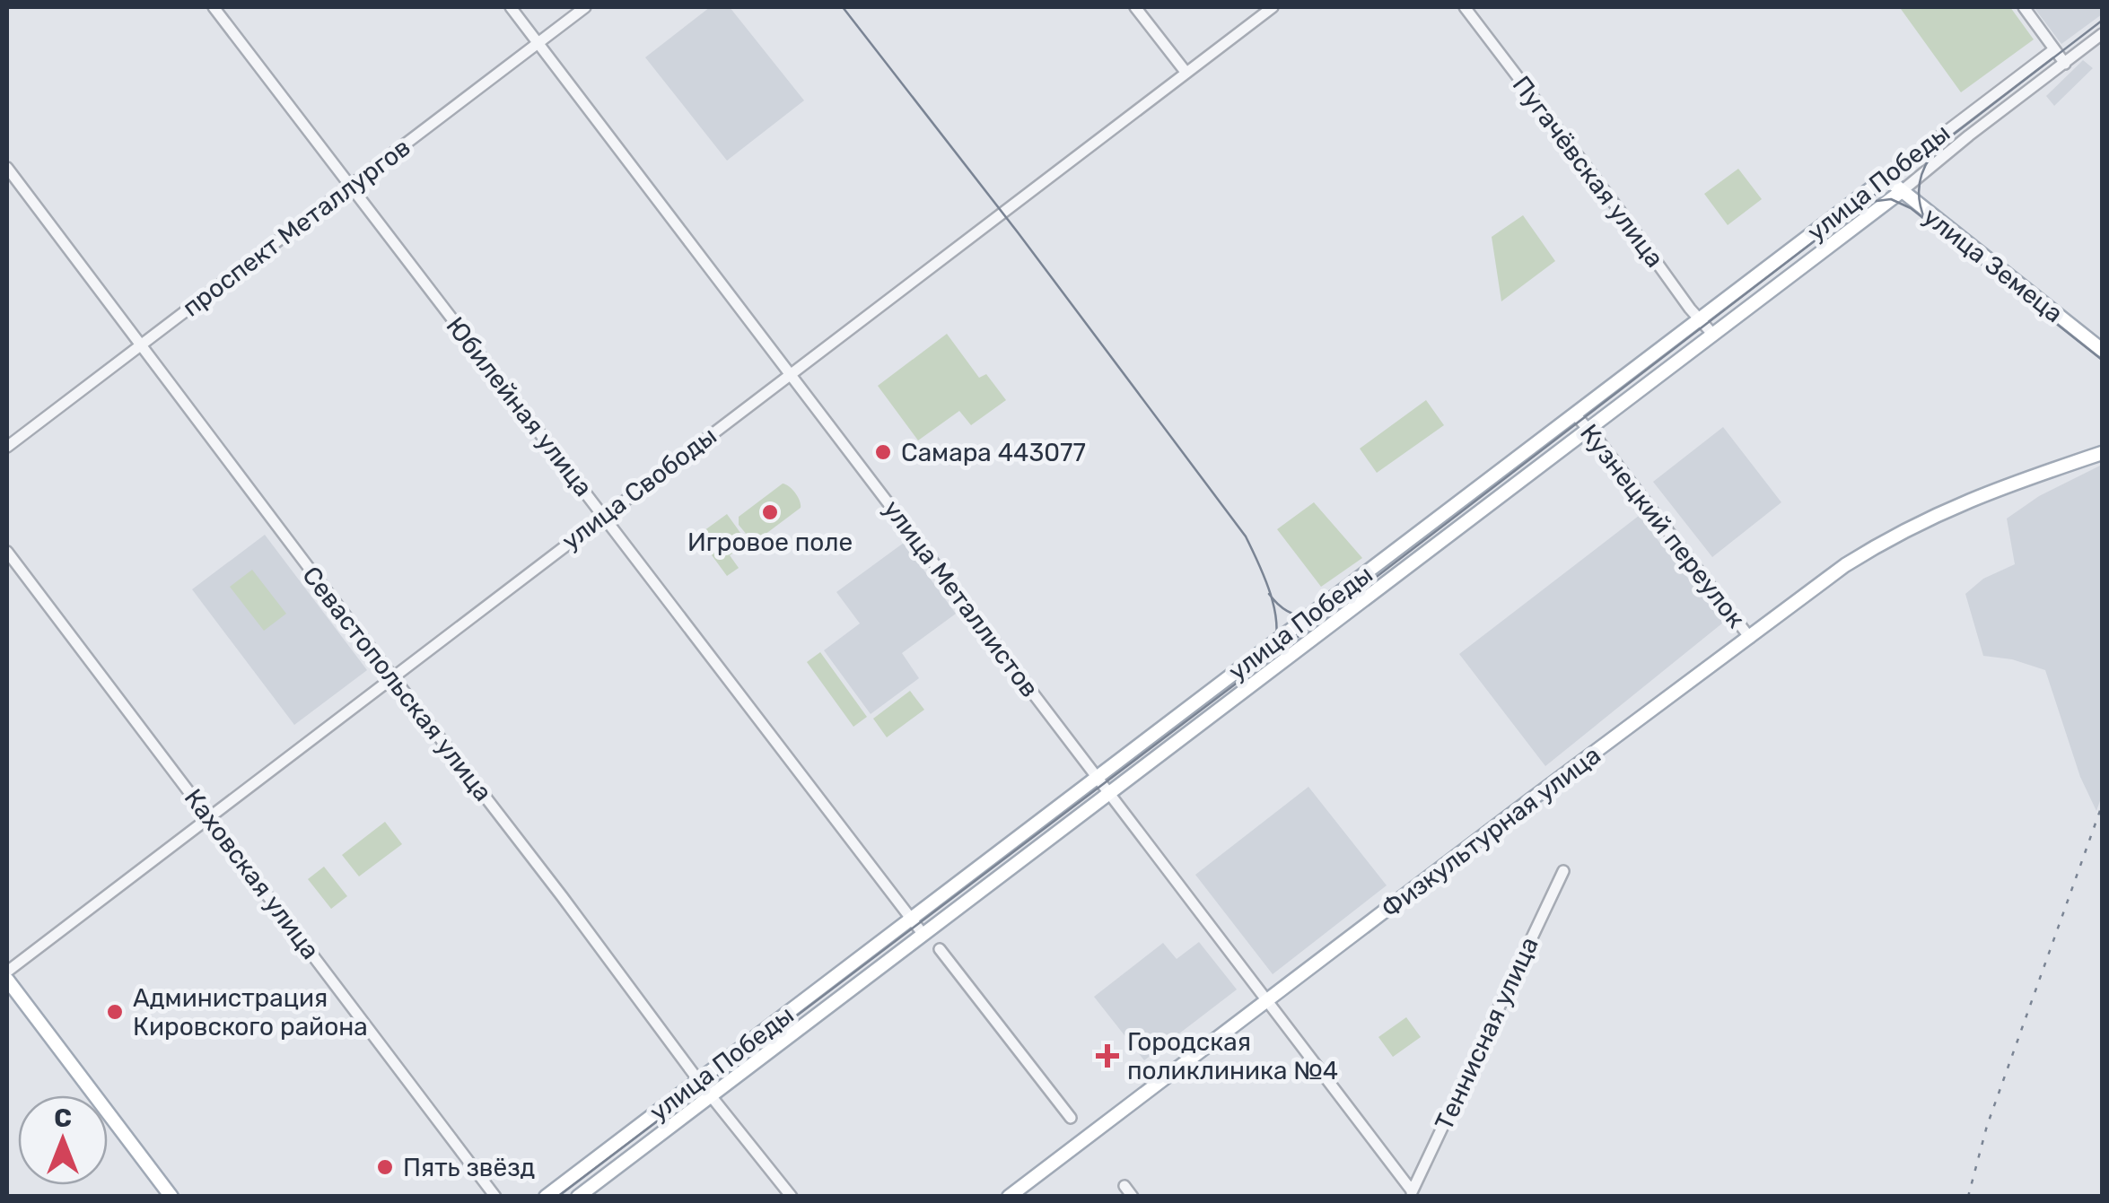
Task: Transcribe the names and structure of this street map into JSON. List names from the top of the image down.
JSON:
{
  "streets": {
    "main road": ["улица Победы", "улица Земеца", "Физкультурная улица"],
    "street": [
      "Пугачёвская улица",
      "проспект Металлургов",
      "Юбилейная улица",
      "улица Свободы",
      "Кузнецкий переулок",
      "улица Металлистов",
      "Севастопольская улица",
      "Каховская улица",
      "Теннисная улица"
    ]
  },
  "crossings": [
    ["Пугачёвская улица", "улица Победы"],
    ["улица Победы", "улица Земеца"],
    ["улица Победы", "Юбилейная улица"],
    ["улица Победы", "Кузнецкий переулок"],
    ["улица Победы", "улица Металлистов"],
    ["улица Победы", "Севастопольская улица"],
    ["проспект Металлургов", "Юбилейная улица"],
    ["проспект Металлургов", "улица Металлистов"],
    ["проспект Металлургов", "Севастопольская улица"],
    ["Юбилейная улица", "улица Свободы"],
    ["улица Свободы", "улица Металлистов"],
    ["улица Свободы", "Севастопольская улица"],
    ["улица Свободы", "Каховская улица"],
    ["Кузнецкий переулок", "Физкультурная улица"],
    ["улица Металлистов", "Физкультурная улица"],
    ["улица Металлистов", "Теннисная улица"]
  ],
  "places": {
    "other": [
      "Самара 443077",
      "Игровое поле",
      "Администрация Кировского района",
      "Пять звёзд"
    ],
    "health": ["Городская поликлиника №4"]
  },
  "north": "top"
}
